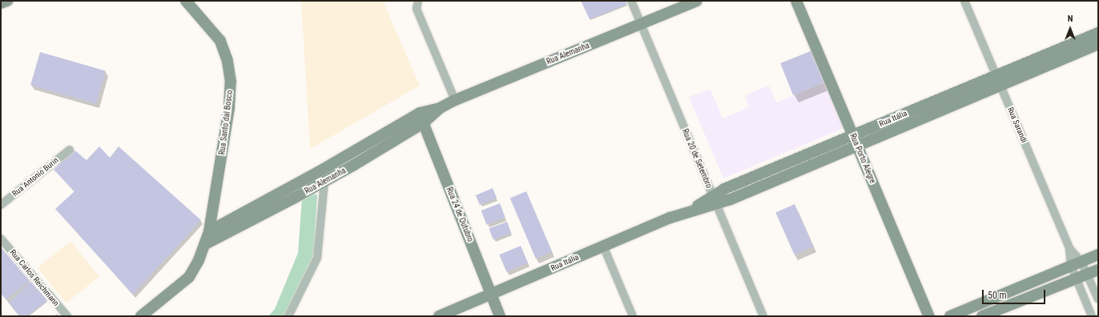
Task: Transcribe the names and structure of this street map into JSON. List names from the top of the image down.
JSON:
{
  "streets": {
    "main road": [
      "Rua Alemanha",
      "Rua Itália",
      "Rua Santo dal Bosco",
      "Rua Porto Alegre",
      "Rua 24 de Outubro"
    ],
    "street": [
      "Rua Sarandi",
      "Rua 20 de Setembro",
      "Rua Antonio Burin",
      "Rua Carlos Reichmann"
    ]
  },
  "crossings": [
    ["Rua Alemanha", "Rua Santo dal Bosco"],
    ["Rua Alemanha", "Rua 20 de Setembro"],
    ["Rua Alemanha", "Rua 24 de Outubro"],
    ["Rua Itália", "Rua Sarandi"],
    ["Rua Itália", "Rua 20 de Setembro"],
    ["Rua Itália", "Rua Porto Alegre"],
    ["Rua Itália", "Rua 24 de Outubro"]
  ],
  "scale_bar": "50 m",
  "north": "top"
}
